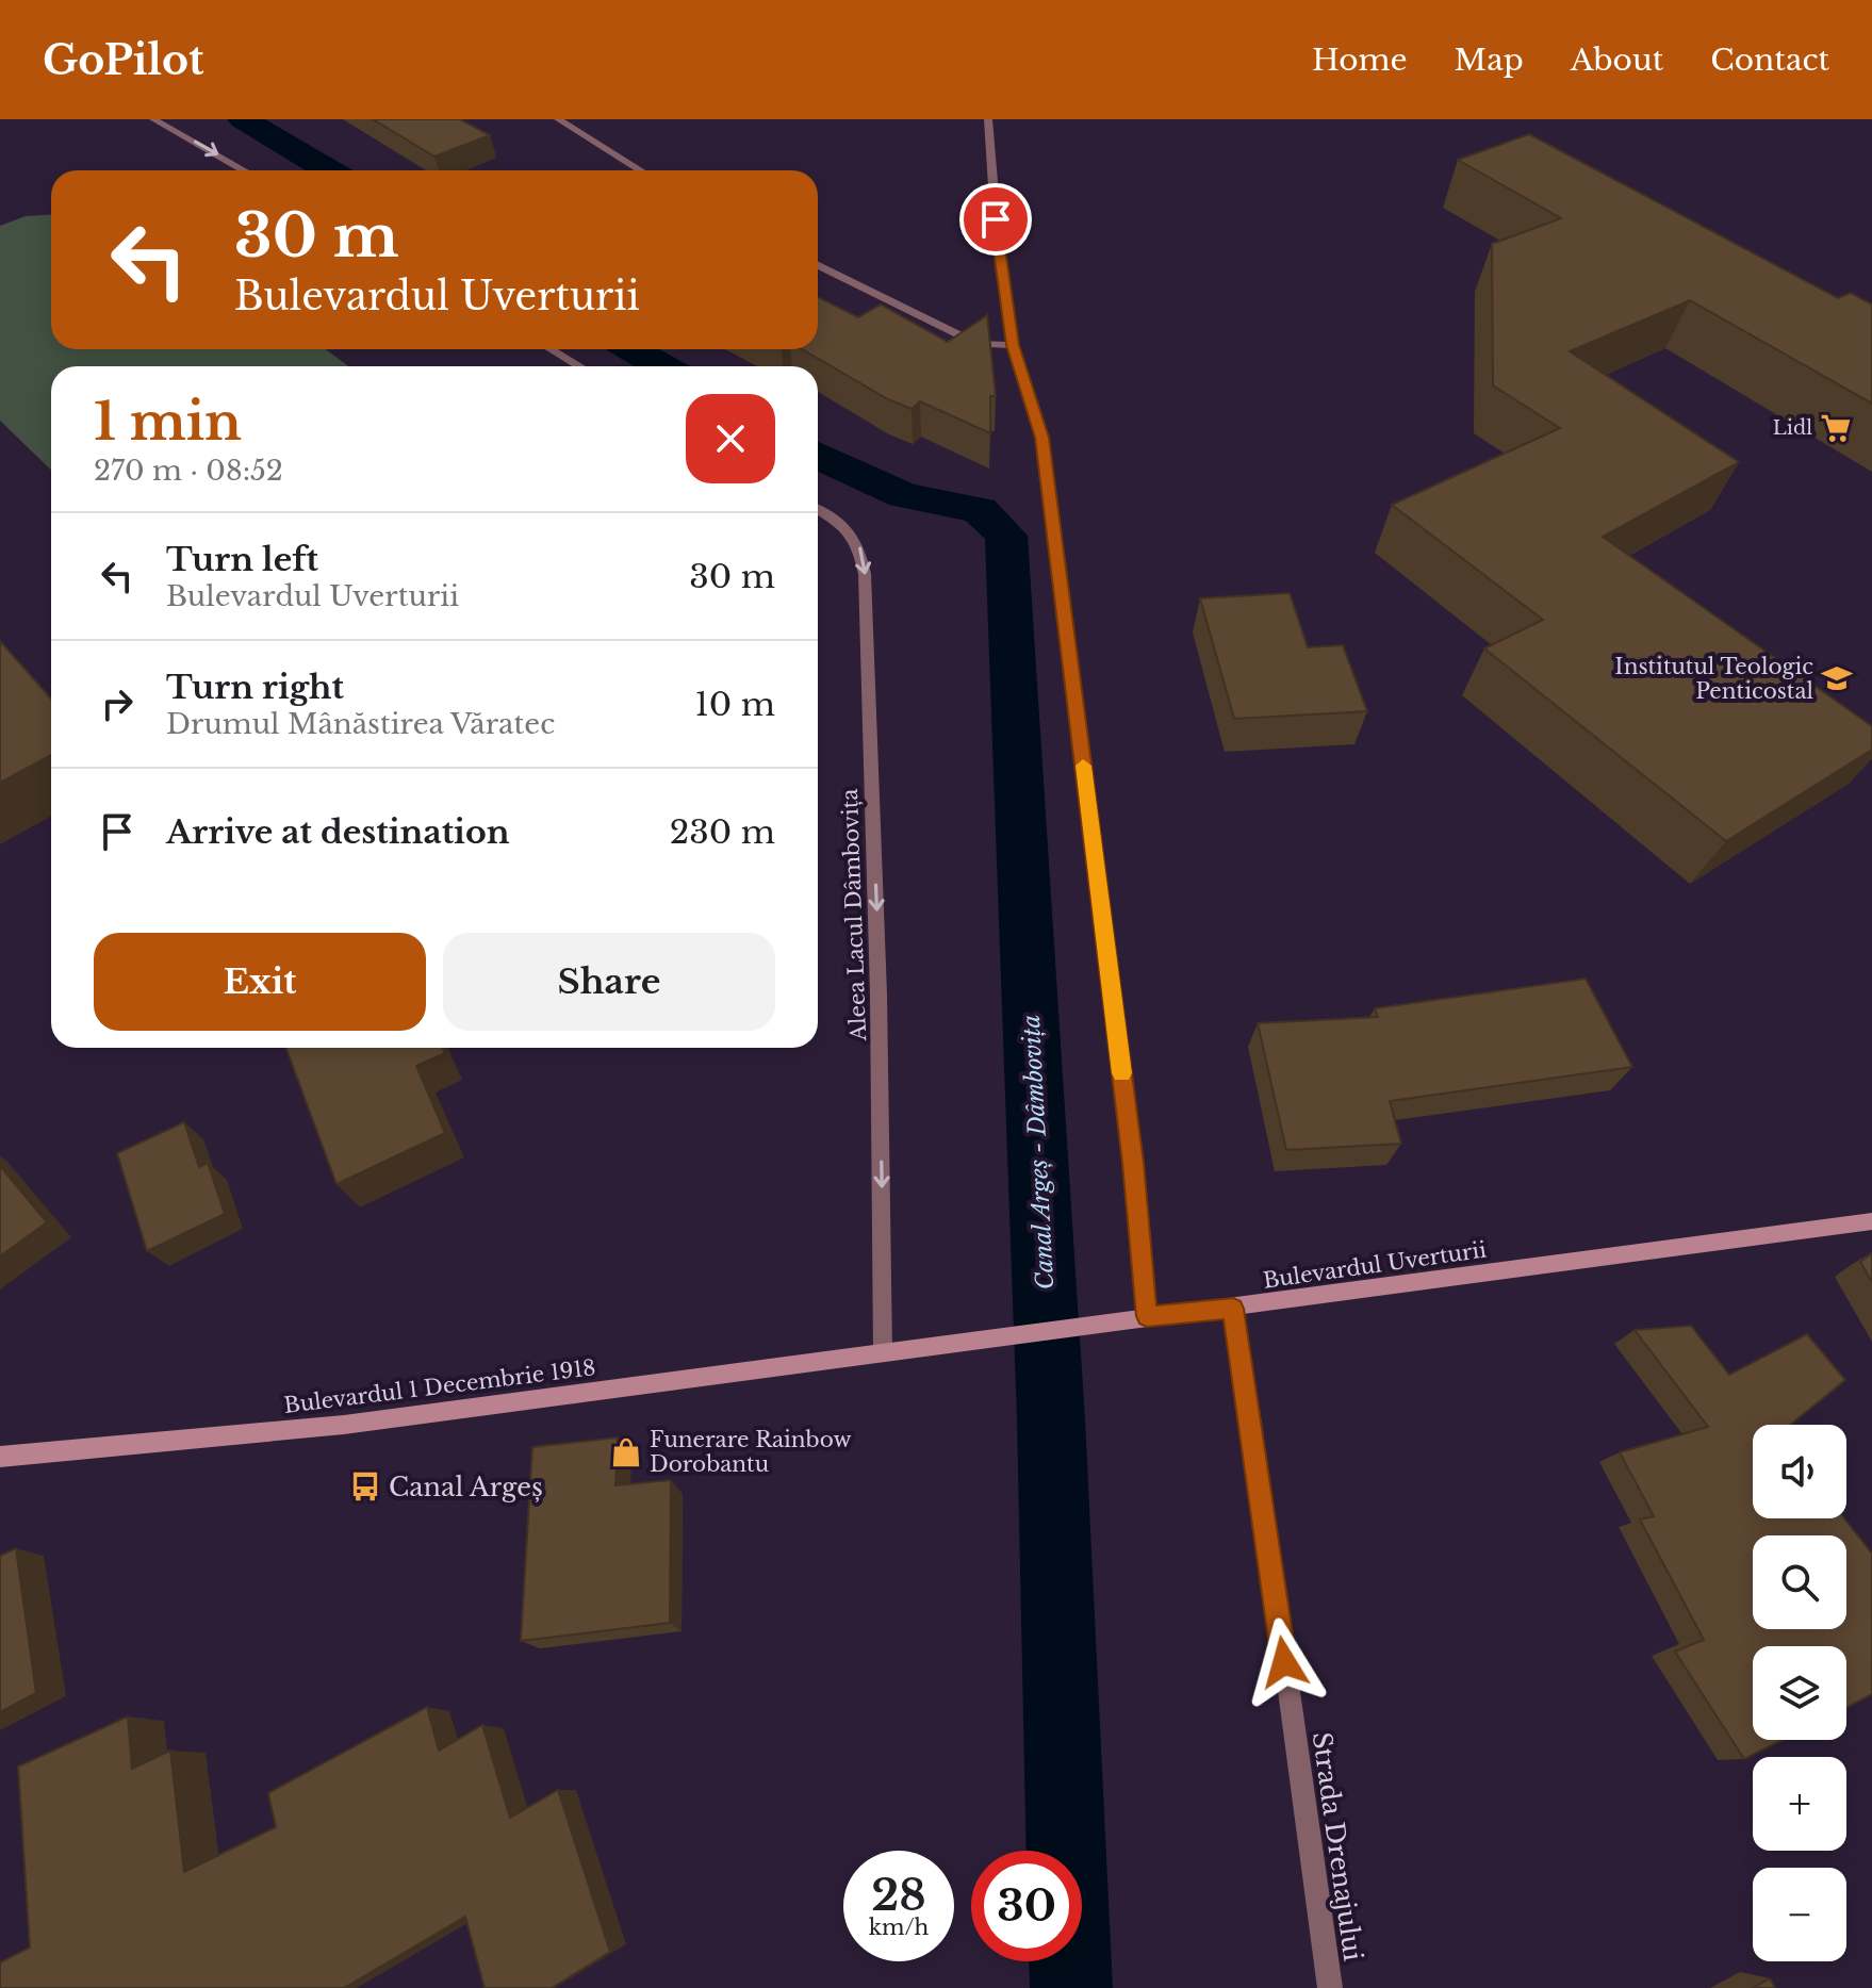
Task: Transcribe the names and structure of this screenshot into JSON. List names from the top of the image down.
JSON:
{
  "streets": {
    "main road": ["Bulevardul Uverturii", "Bulevardul 1 Decembrie 1918"],
    "street": ["Aleea Lacul Dâmbovița", "Strada Drenajului"]
  },
  "crossings": [
    ["Aleea Lacul Dâmbovița", "Bulevardul Uverturii"],
    ["Aleea Lacul Dâmbovița", "Bulevardul 1 Decembrie 1918"],
    ["Bulevardul Uverturii", "Bulevardul 1 Decembrie 1918"],
    ["Bulevardul Uverturii", "Strada Drenajului"]
  ],
  "one_way": ["Aleea Lacul Dâmbovița"],
  "water": ["Canal Argeș - Dâmbovița"],
  "places": {
    "supermarket": ["Lidl"],
    "school or university": ["Institutul Teologic Penticostal"],
    "shop": ["Funerare Rainbow Dorobantu"],
    "bus stop": ["Canal Argeș"]
  },
  "page": {
    "header": "GoPilot",
    "nav": [
      "Home",
      "Map",
      "About",
      "Contact"
    ],
    "turn": ["30 m", "Bulevardul Uverturii"],
    "heading": ["1 min", "270 m · 08:52"],
    "list": [
      {
        "name": "Turn left",
        "note": "Bulevardul Uverturii",
        "value": "30 m"
      },
      {
        "name": "Turn right",
        "note": "Drumul Mânăstirea Văratec",
        "value": "10 m"
      },
      {
        "name": "Arrive at destination",
        "value": "230 m"
      }
    ],
    "buttons": ["Exit", "Share"],
    "map_buttons": ["+", "−"],
    "speed": "28 km/h",
    "limit": "30"
  }
}
